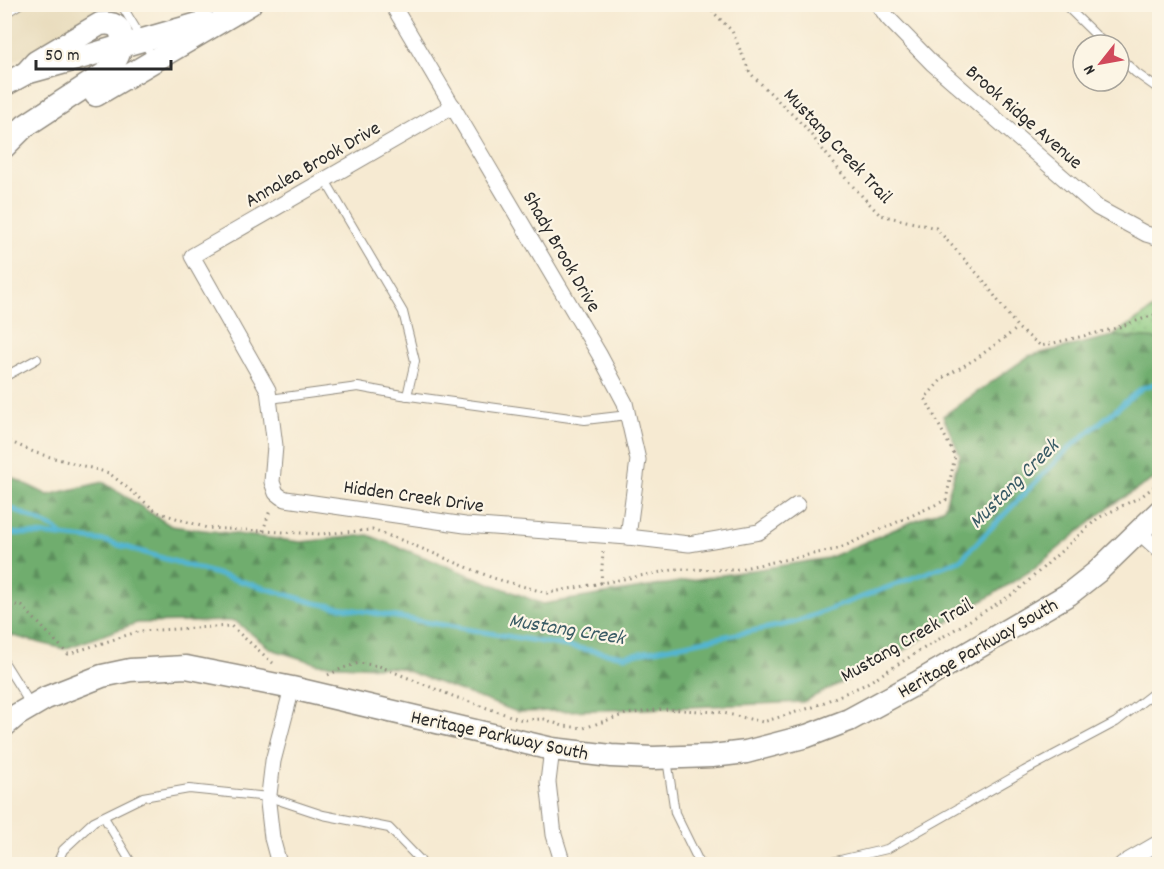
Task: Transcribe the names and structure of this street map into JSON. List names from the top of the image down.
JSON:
{
  "streets": {
    "street": [
      "Brook Ridge Avenue",
      "Annalea Brook Drive",
      "Shady Brook Drive",
      "Hidden Creek Drive",
      "Heritage Parkway South"
    ],
    "path": ["Mustang Creek Trail"]
  },
  "crossings": [
    ["Annalea Brook Drive", "Shady Brook Drive"],
    ["Shady Brook Drive", "Hidden Creek Drive"]
  ],
  "water": ["Mustang Creek"],
  "scale_bar": "50 m",
  "north": "bottom left"
}
